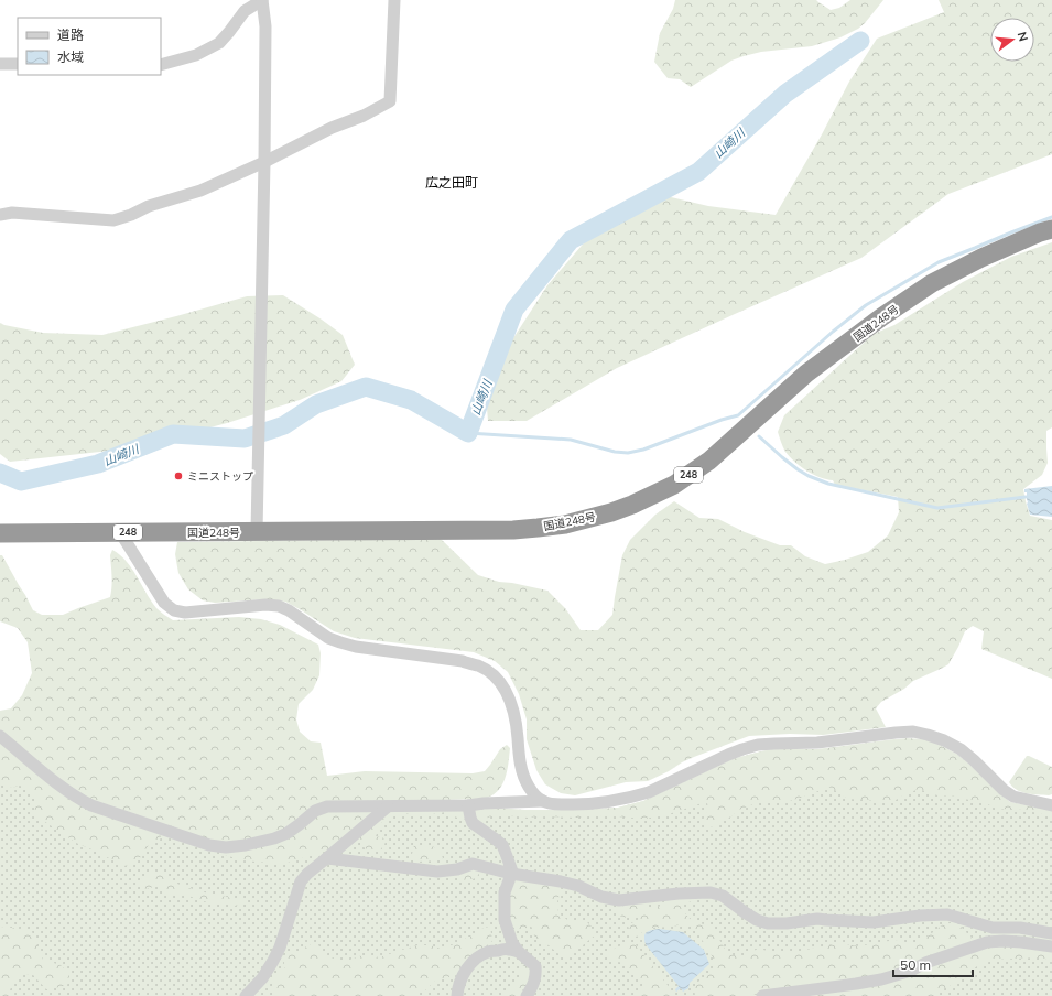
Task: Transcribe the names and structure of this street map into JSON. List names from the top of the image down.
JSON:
{
  "streets": {
    "highway": ["国道248号", "248"]
  },
  "districts": ["広之田町"],
  "water": ["山崎川"],
  "places": ["ミニストップ"],
  "legend": ["道路", "水域"],
  "scale_bar": "50 m",
  "north": "right"
}
